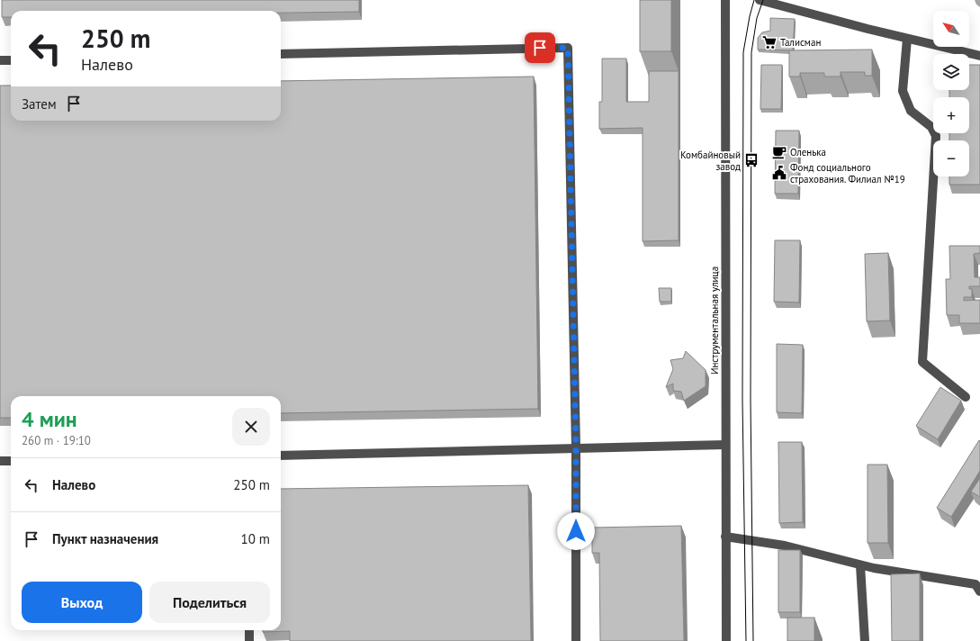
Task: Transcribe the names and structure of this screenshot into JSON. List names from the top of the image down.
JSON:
{
  "streets": {
    "street": ["Инструментальная улица"]
  },
  "places": {
    "supermarket": ["Талисман"],
    "cafe": ["Оленька"],
    "bus stop": ["Комбайновый завод"],
    "public building": ["Фонд социального страхования. Филиал №19"]
  },
  "north": "top left",
  "page": {
    "map_buttons": ["+", "−"],
    "turn": ["250 m", "Налево"],
    "then": "Затем",
    "heading": ["4 мин", "260 m · 19:10"],
    "list": [
      {
        "name": "Налево",
        "value": "250 m"
      },
      {
        "name": "Пункт назначения",
        "value": "10 m"
      }
    ],
    "buttons": ["Выход", "Поделиться"]
  }
}
